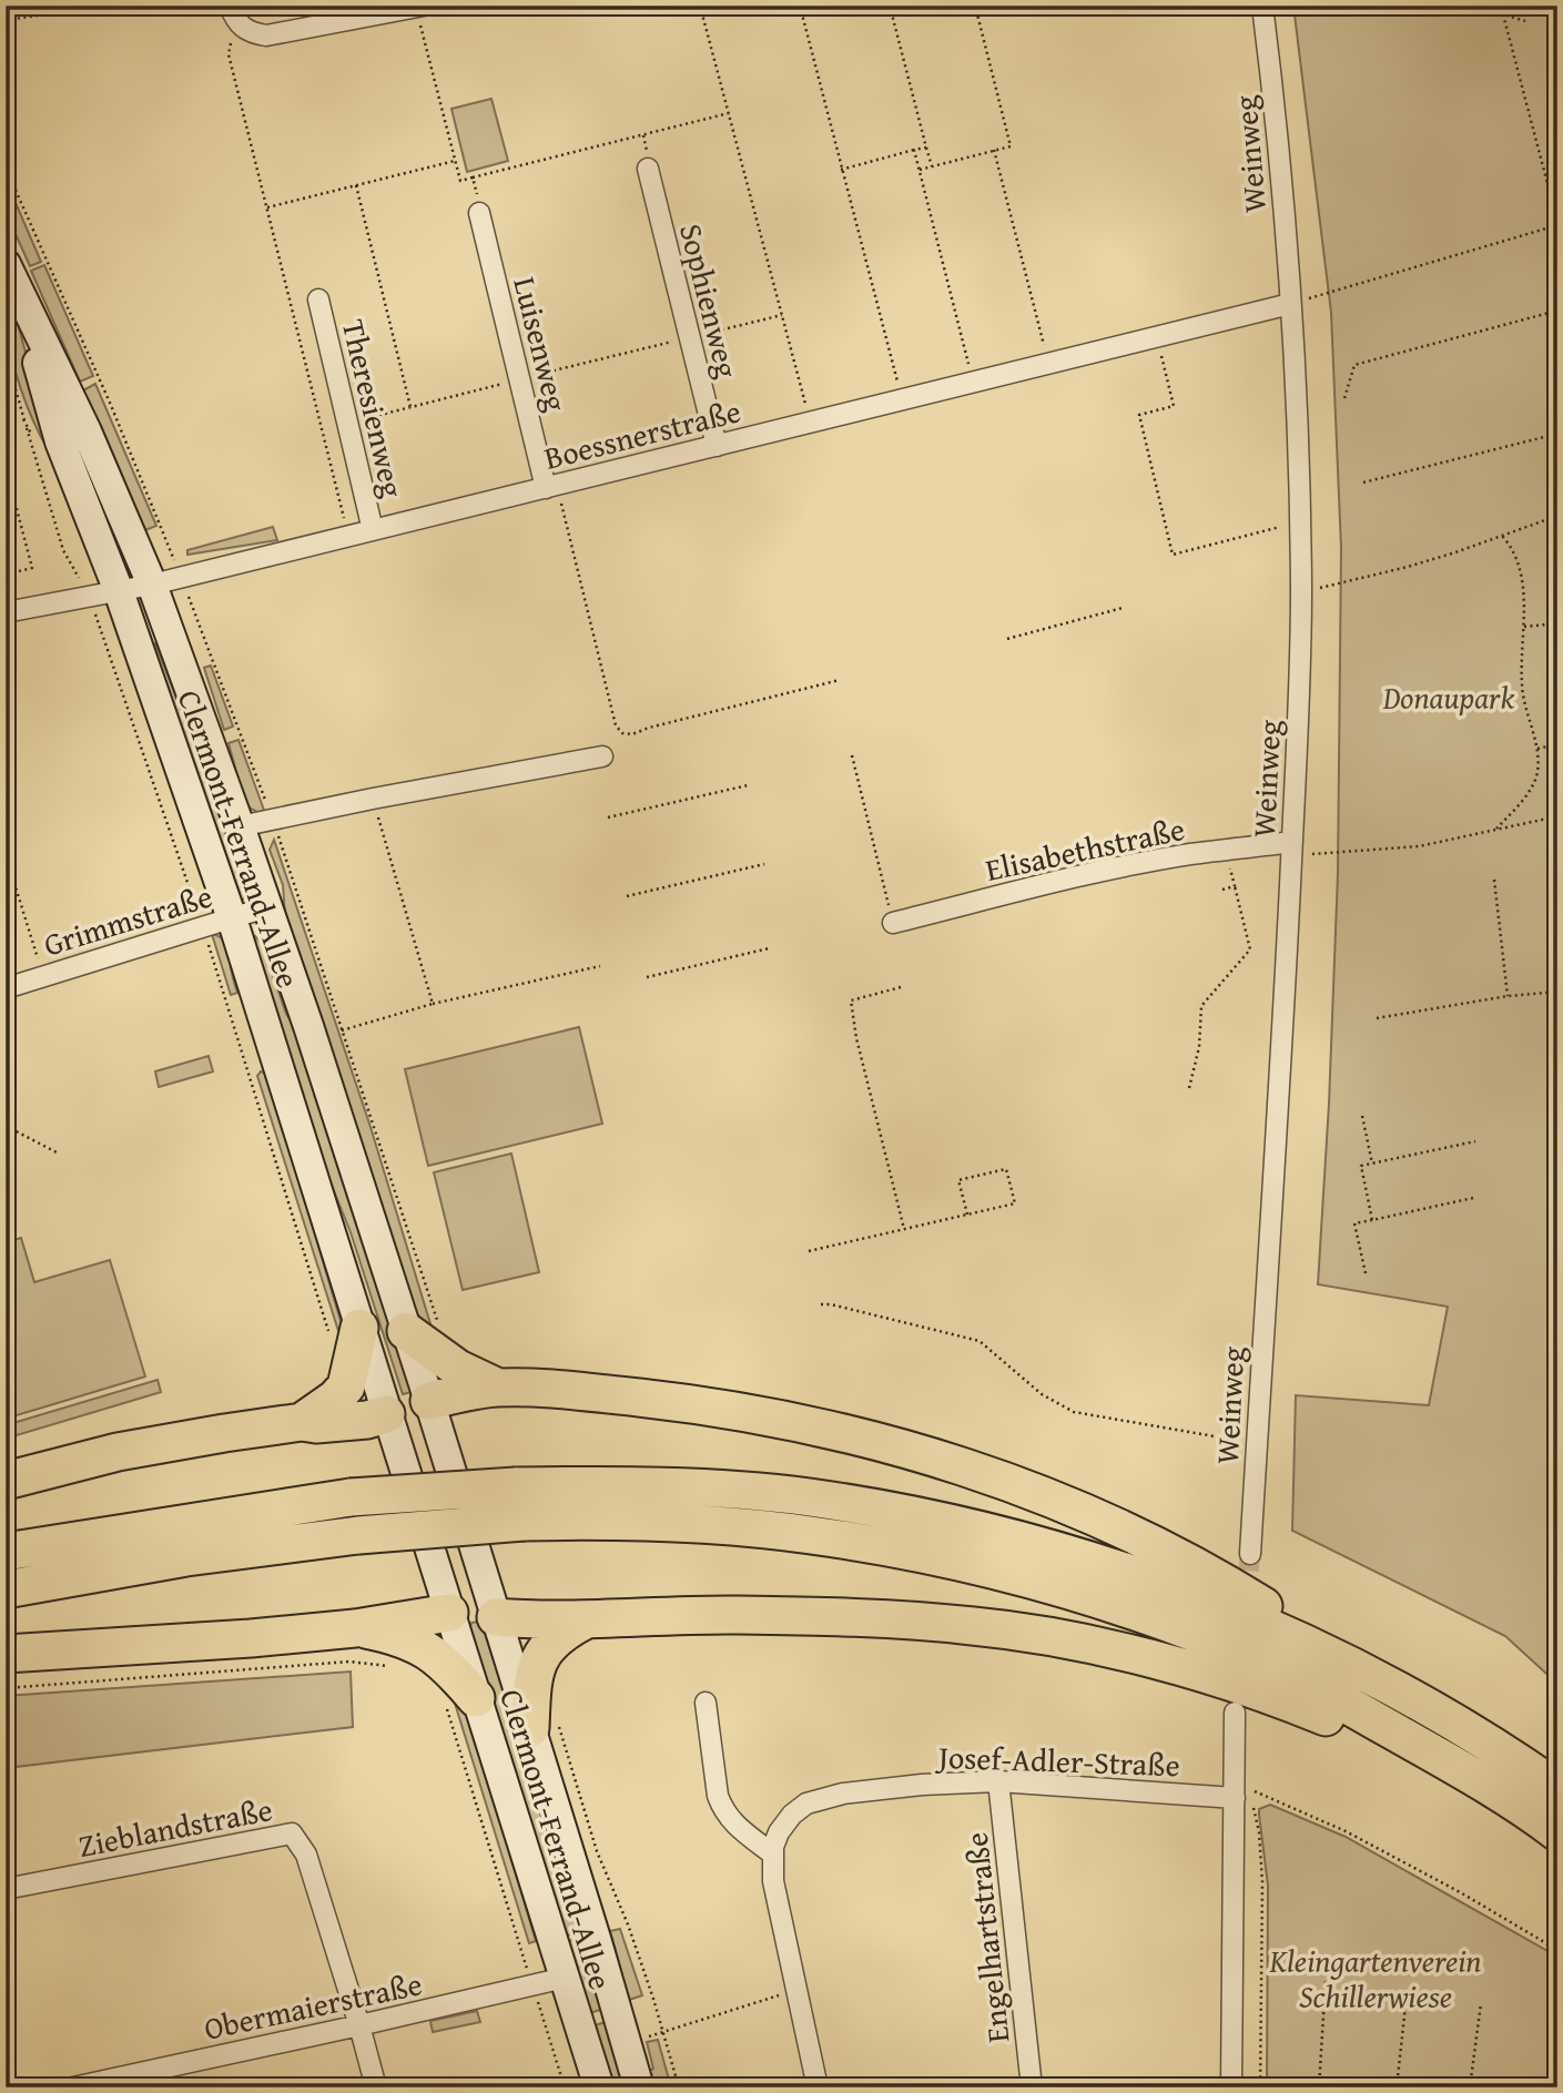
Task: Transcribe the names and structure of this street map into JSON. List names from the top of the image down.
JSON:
{
  "streets": {
    "street": [
      "Weinweg",
      "Sophienweg",
      "Luisenweg",
      "Theresienweg",
      "Boessnerstraße",
      "Clermont-Ferrand-Allee",
      "Elisabethstraße",
      "Grimmstraße",
      "Josef-Adler-Straße",
      "Zieblandstraße",
      "Engelhartstraße",
      "Obermaierstraße"
    ]
  },
  "crossings": [
    ["Weinweg", "Boessnerstraße"],
    ["Weinweg", "Elisabethstraße"],
    ["Sophienweg", "Boessnerstraße"],
    ["Luisenweg", "Boessnerstraße"],
    ["Theresienweg", "Boessnerstraße"],
    ["Boessnerstraße", "Clermont-Ferrand-Allee"],
    ["Clermont-Ferrand-Allee", "Grimmstraße"],
    ["Clermont-Ferrand-Allee", "Obermaierstraße"],
    ["Josef-Adler-Straße", "Engelhartstraße"],
    ["Zieblandstraße", "Obermaierstraße"]
  ],
  "parks": ["Donaupark", "Kleingartenverein Schillerwiese"]
}
